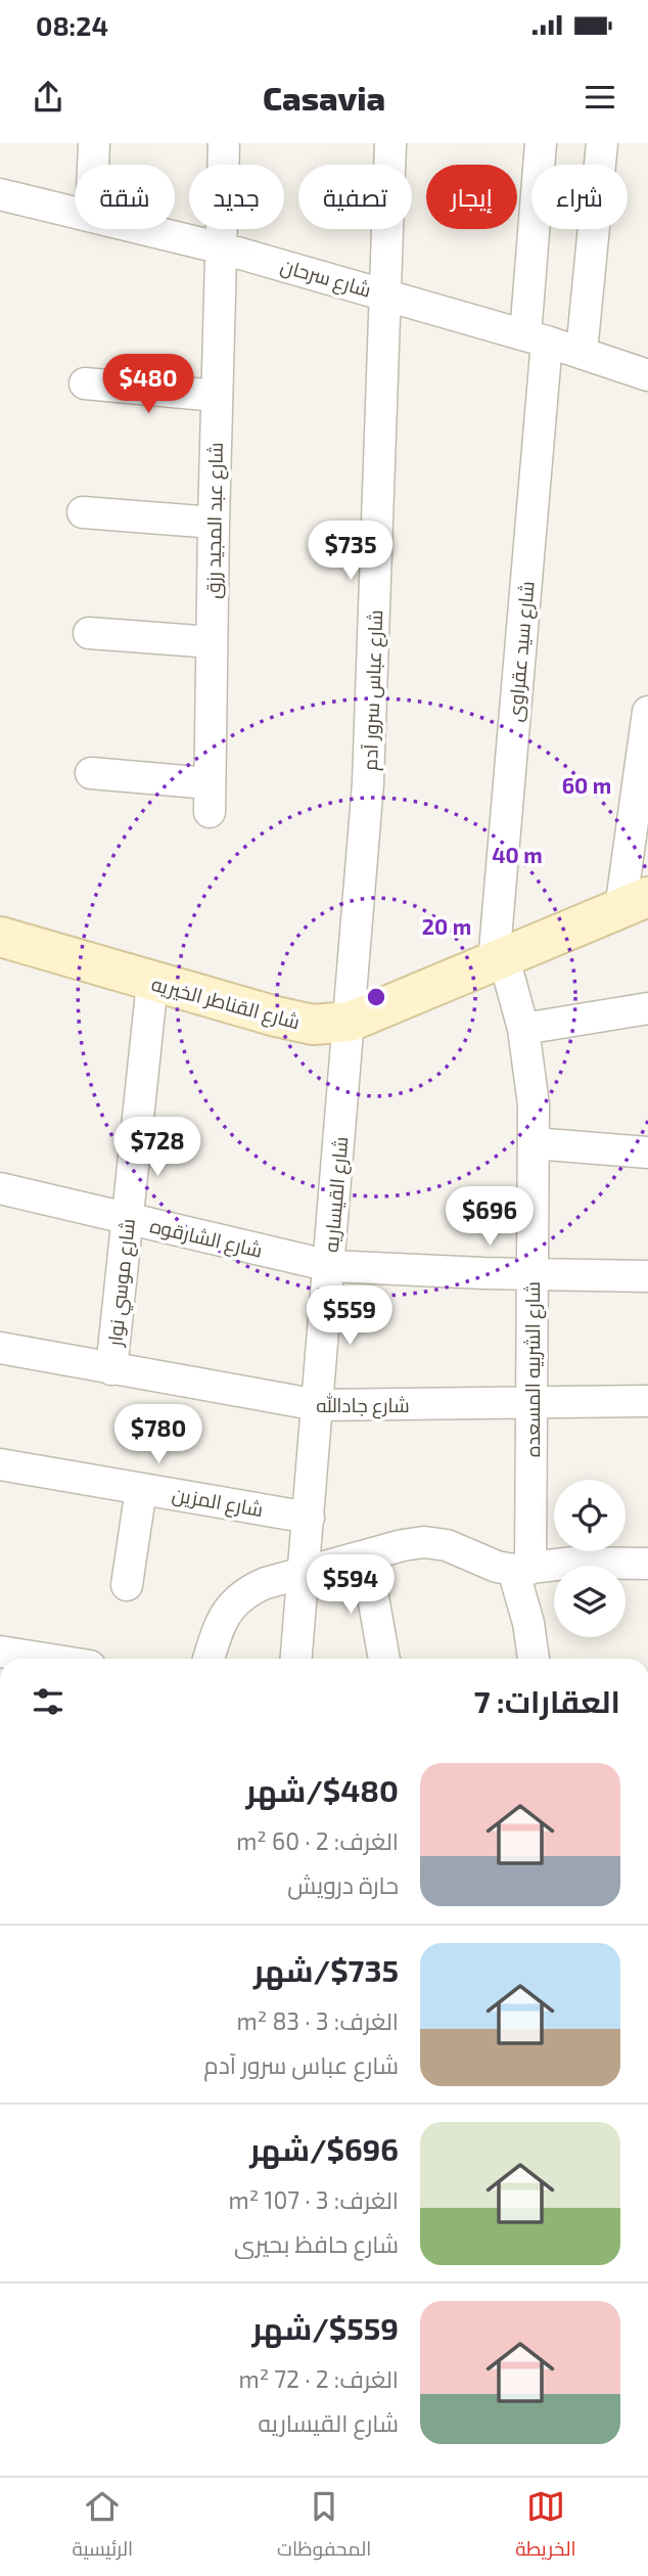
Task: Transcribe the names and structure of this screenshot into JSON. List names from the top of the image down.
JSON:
{
  "streets": {
    "main road": ["شارع القناطر الخيريه"],
    "street": [
      "شارع سرحان",
      "شارع عبد المجيد رزق",
      "شارع سيد عقراوى",
      "شارع عباس سرور آدم",
      "شارع القيساريه",
      "شارع الشارقوه",
      "شارع موسي نوار",
      "شارع الشربيه المسعده",
      "شارع جادالله",
      "شارع المزين"
    ]
  },
  "crossings": [
    ["شارع سرحان", "شارع عبد المجيد رزق"],
    ["شارع سرحان", "شارع سيد عقراوى"],
    ["شارع سرحان", "شارع عباس سرور آدم"],
    ["شارع سيد عقراوى", "شارع القناطر الخيريه"],
    ["شارع سيد عقراوى", "شارع الشربيه المسعده"],
    ["شارع عباس سرور آدم", "شارع القناطر الخيريه"],
    ["شارع عباس سرور آدم", "شارع القيساريه"],
    ["شارع القناطر الخيريه", "شارع القيساريه"],
    ["شارع القناطر الخيريه", "شارع موسي نوار"],
    ["شارع القناطر الخيريه", "شارع الشربيه المسعده"],
    ["شارع القيساريه", "شارع الشارقوه"],
    ["شارع القيساريه", "شارع جادالله"],
    ["شارع القيساريه", "شارع المزين"],
    ["شارع الشارقوه", "شارع موسي نوار"],
    ["شارع الشارقوه", "شارع الشربيه المسعده"],
    ["شارع موسي نوار", "شارع جادالله"],
    ["شارع الشربيه المسعده", "شارع جادالله"]
  ],
  "page": {
    "status": "08:24",
    "header": "Casavia",
    "chip": [
      "شراء",
      "إيجار",
      "تصفية",
      "جديد",
      "شقة"
    ],
    "price": [
      "$480",
      "$735",
      "$728",
      "$696",
      "$559",
      "$780",
      "$594"
    ],
    "heading": "العقارات: 7",
    "list": [
      {
        "name": "$480/شهر",
        "note": "الغرف: 2 · 60 m² · حارة درويش"
      },
      {
        "name": "$735/شهر",
        "note": "الغرف: 3 · 83 m² · شارع عباس سرور آدم"
      },
      {
        "name": "$696/شهر",
        "note": "الغرف: 3 · 107 m² · شارع حافظ بحيرى"
      },
      {
        "name": "$559/شهر",
        "note": "الغرف: 2 · 72 m² · شارع القيساريه"
      }
    ],
    "tabs": ["الخريطة", "المحفوظات", "الرئيسية"]
  },
  "rings": ["60 m", "40 m", "20 m"]
}
